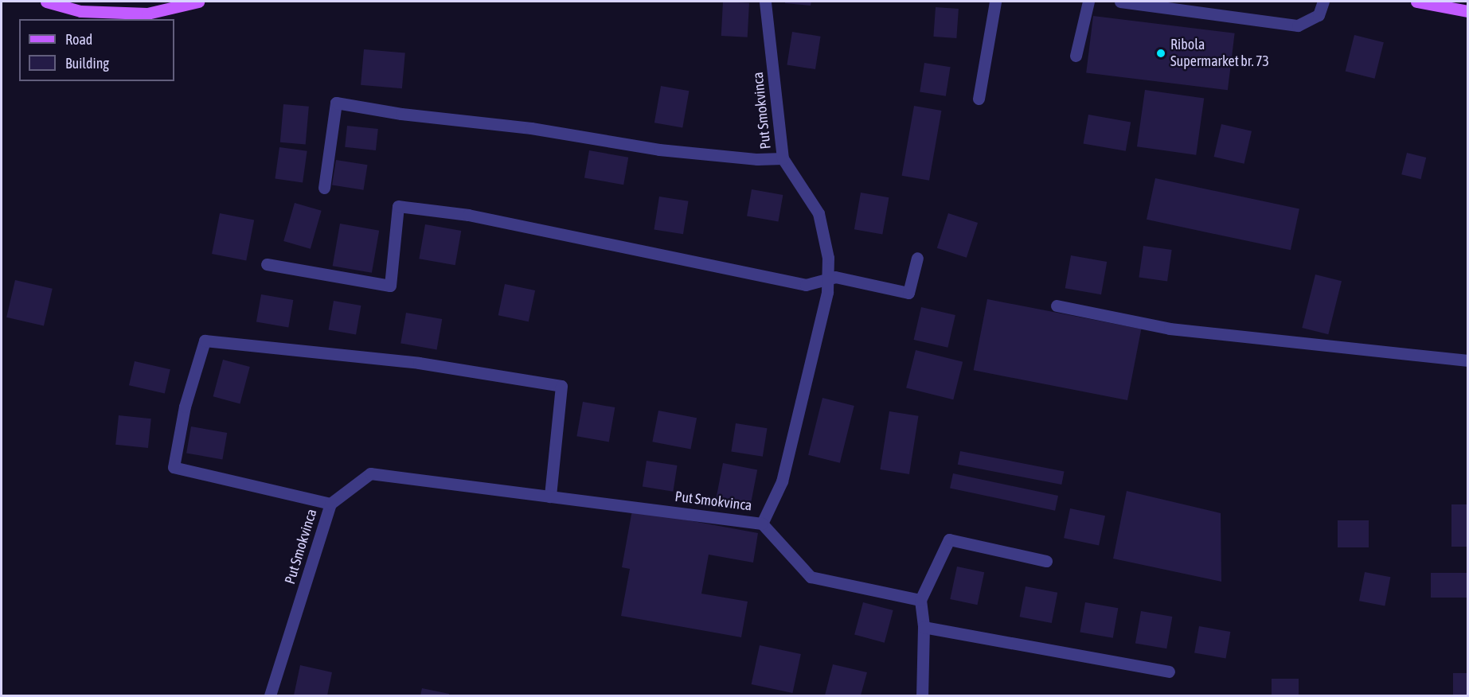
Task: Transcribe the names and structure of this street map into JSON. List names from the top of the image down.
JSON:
{
  "streets": {
    "street": ["Put Smokvinca"]
  },
  "places": ["Ribola Supermarket br. 73"],
  "legend": ["Road", "Building"]
}
